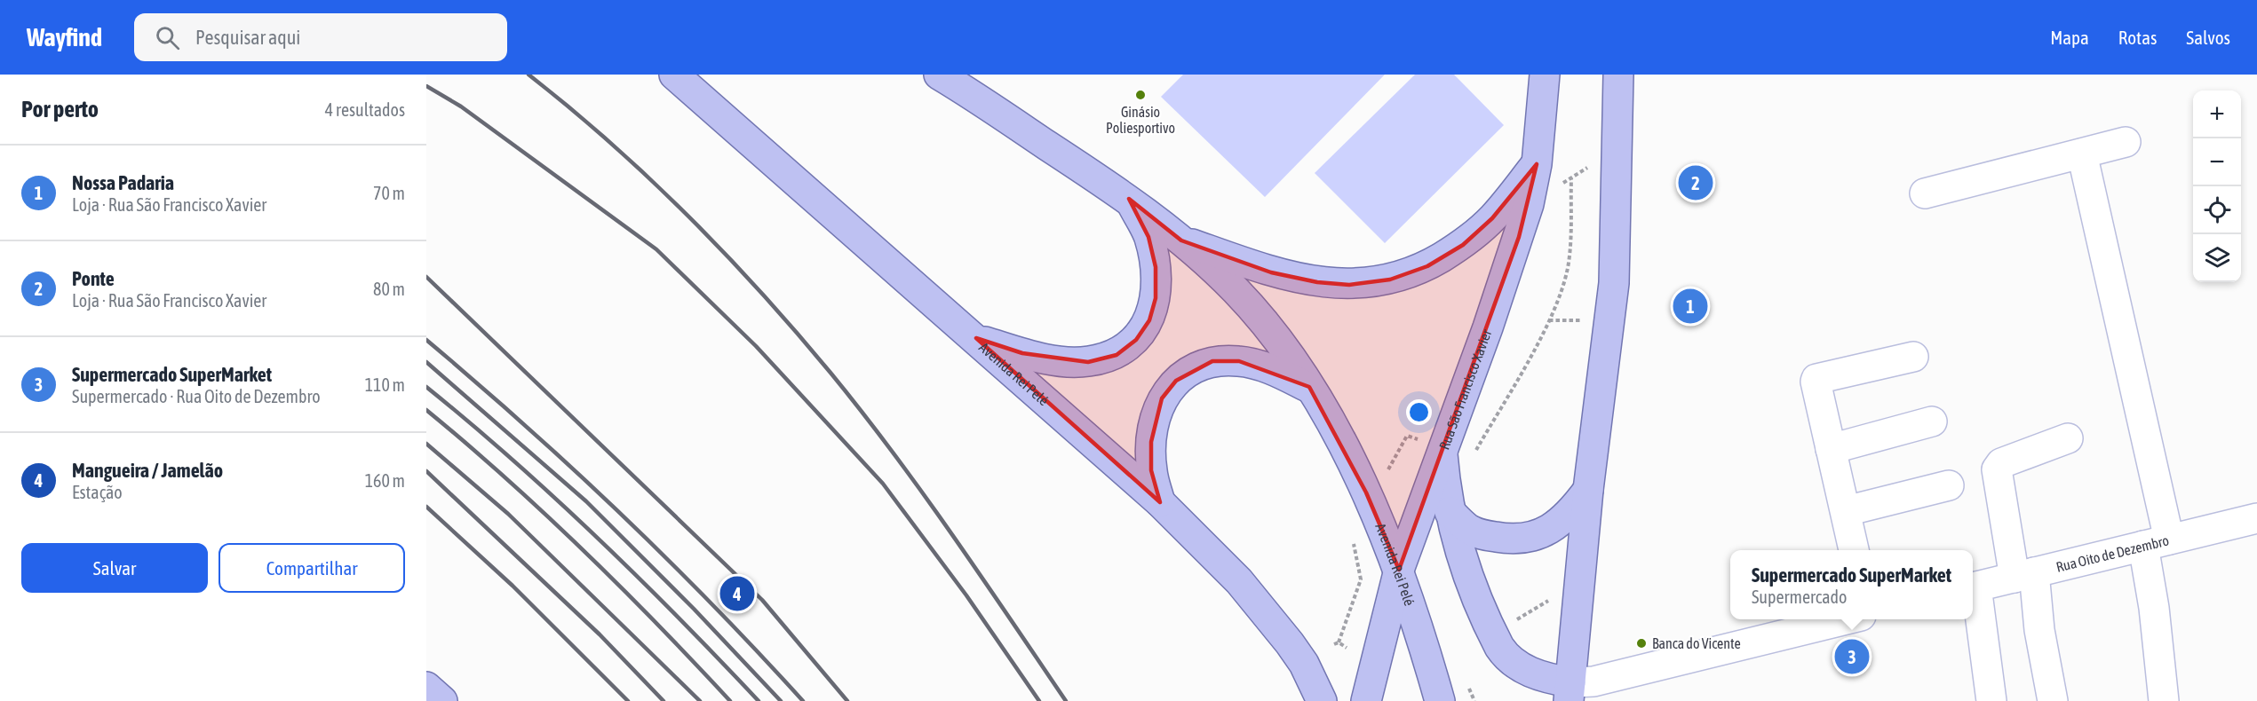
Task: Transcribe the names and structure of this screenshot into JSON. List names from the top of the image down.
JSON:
{
  "streets": {
    "main road": ["Avenida Rei Pelé", "Rua São Francisco Xavier"],
    "street": ["Rua Oito de Dezembro"]
  },
  "crossings": [
    ["Avenida Rei Pelé", "Rua São Francisco Xavier"]
  ],
  "places": ["Ginásio Poliesportivo", "Banca do Vicente"],
  "page": {
    "header": "Wayfind",
    "search": "Pesquisar aqui",
    "nav": ["Mapa", "Rotas", "Salvos"],
    "heading": ["Por perto", "4 resultados"],
    "map_buttons": ["+", "−"],
    "list": [
      {
        "mark": "1",
        "name": "Nossa Padaria",
        "note": "Loja · Rua São Francisco Xavier",
        "value": "70 m"
      },
      {
        "mark": "2",
        "name": "Ponte",
        "note": "Loja · Rua São Francisco Xavier",
        "value": "80 m"
      },
      {
        "mark": "3",
        "name": "Supermercado SuperMarket",
        "note": "Supermercado · Rua Oito de Dezembro",
        "value": "110 m"
      },
      {
        "mark": "4",
        "name": "Mangueira / Jamelão",
        "note": "Estação",
        "value": "160 m"
      }
    ],
    "pins": [
      "2",
      "1",
      "4",
      "3"
    ],
    "buttons": ["Salvar", "Compartilhar"],
    "popup": ["Supermercado SuperMarket", "Supermercado"]
  }
}
